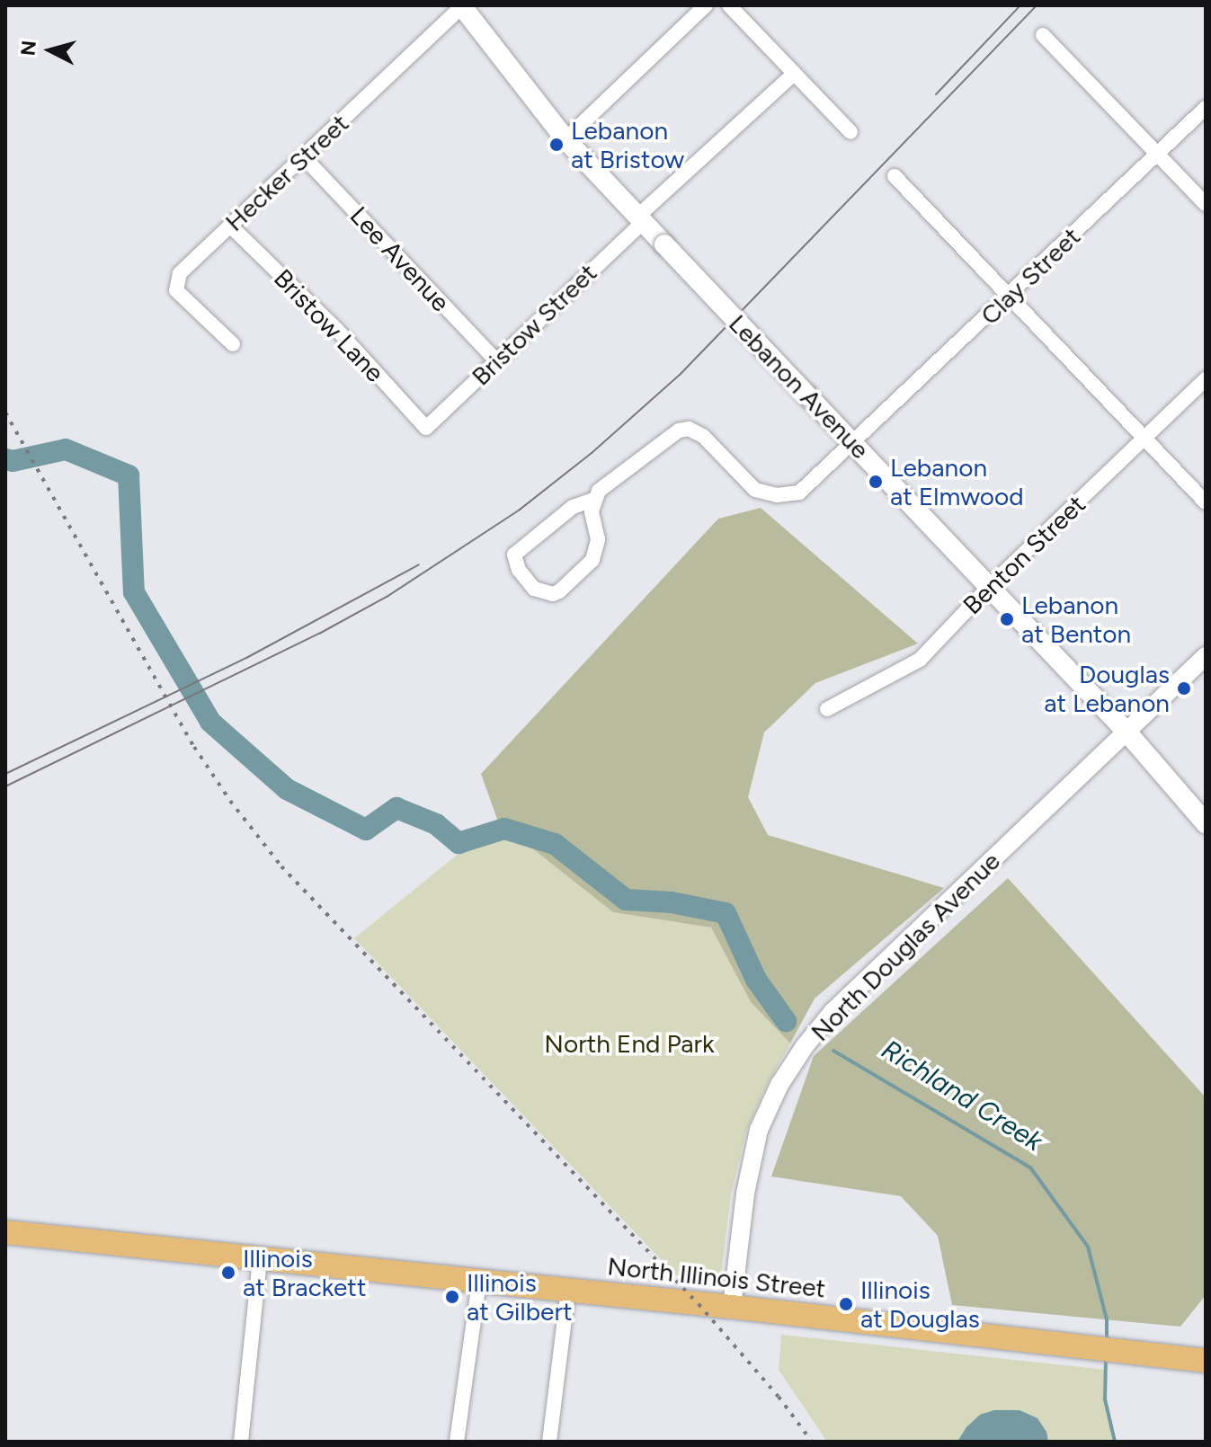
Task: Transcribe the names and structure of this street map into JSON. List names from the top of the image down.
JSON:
{
  "streets": {
    "main road": ["Lebanon Avenue", "North Illinois Street"],
    "street": [
      "Hecker Street",
      "Lee Avenue",
      "Clay Street",
      "Bristow Street",
      "Bristow Lane",
      "Benton Street",
      "North Douglas Avenue"
    ]
  },
  "crossings": [
    ["Hecker Street", "Lee Avenue"],
    ["Hecker Street", "Bristow Lane"],
    ["Hecker Street", "Lebanon Avenue"],
    ["Lee Avenue", "Bristow Street"],
    ["Clay Street", "Lebanon Avenue"],
    ["Bristow Street", "Bristow Lane"],
    ["Bristow Street", "Lebanon Avenue"],
    ["Lebanon Avenue", "Benton Street"],
    ["Lebanon Avenue", "North Douglas Avenue"],
    ["North Douglas Avenue", "North Illinois Street"]
  ],
  "water": ["Richland Creek"],
  "parks": ["North End Park"],
  "places": [
    "Lebanon at Bristow",
    "Lebanon at Elmwood",
    "Lebanon at Benton",
    "Douglas at Lebanon",
    "Illinois at Brackett",
    "Illinois at Gilbert",
    "Illinois at Douglas"
  ],
  "north": "left"
}
